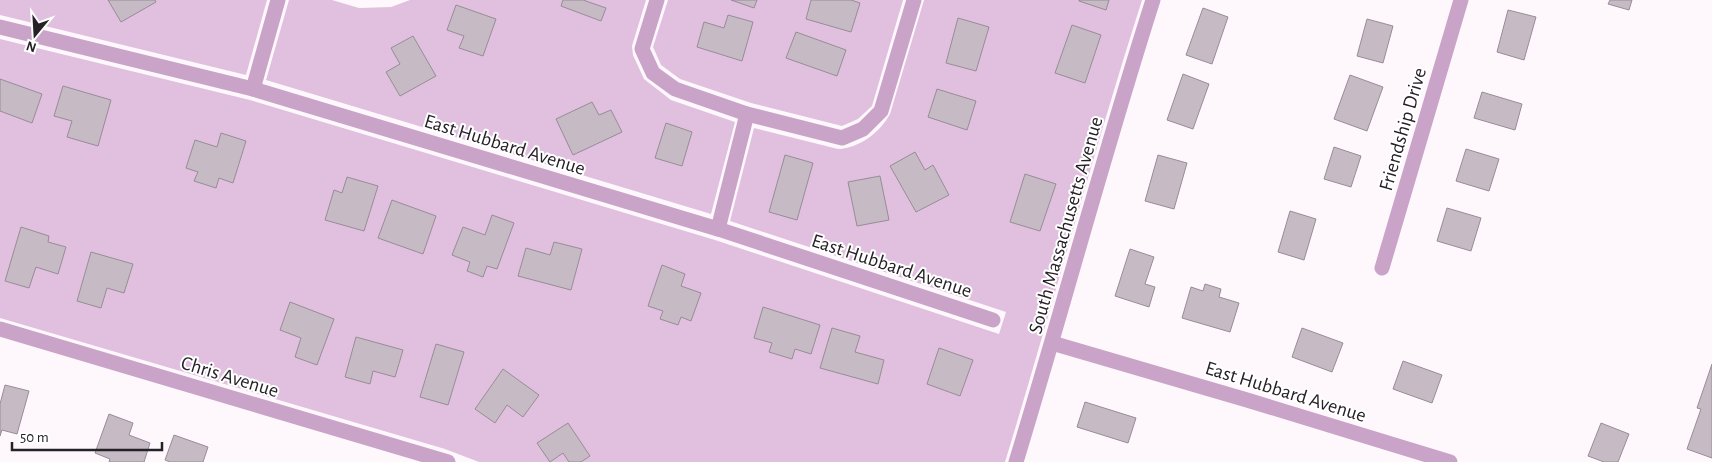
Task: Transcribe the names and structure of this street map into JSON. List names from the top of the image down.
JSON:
{
  "streets": {
    "street": [
      "Friendship Drive",
      "East Hubbard Avenue",
      "South Massachusetts Avenue",
      "Chris Avenue"
    ]
  },
  "crossings": [
    ["East Hubbard Avenue", "South Massachusetts Avenue"]
  ],
  "scale_bar": "50 m",
  "north": "bottom"
}
